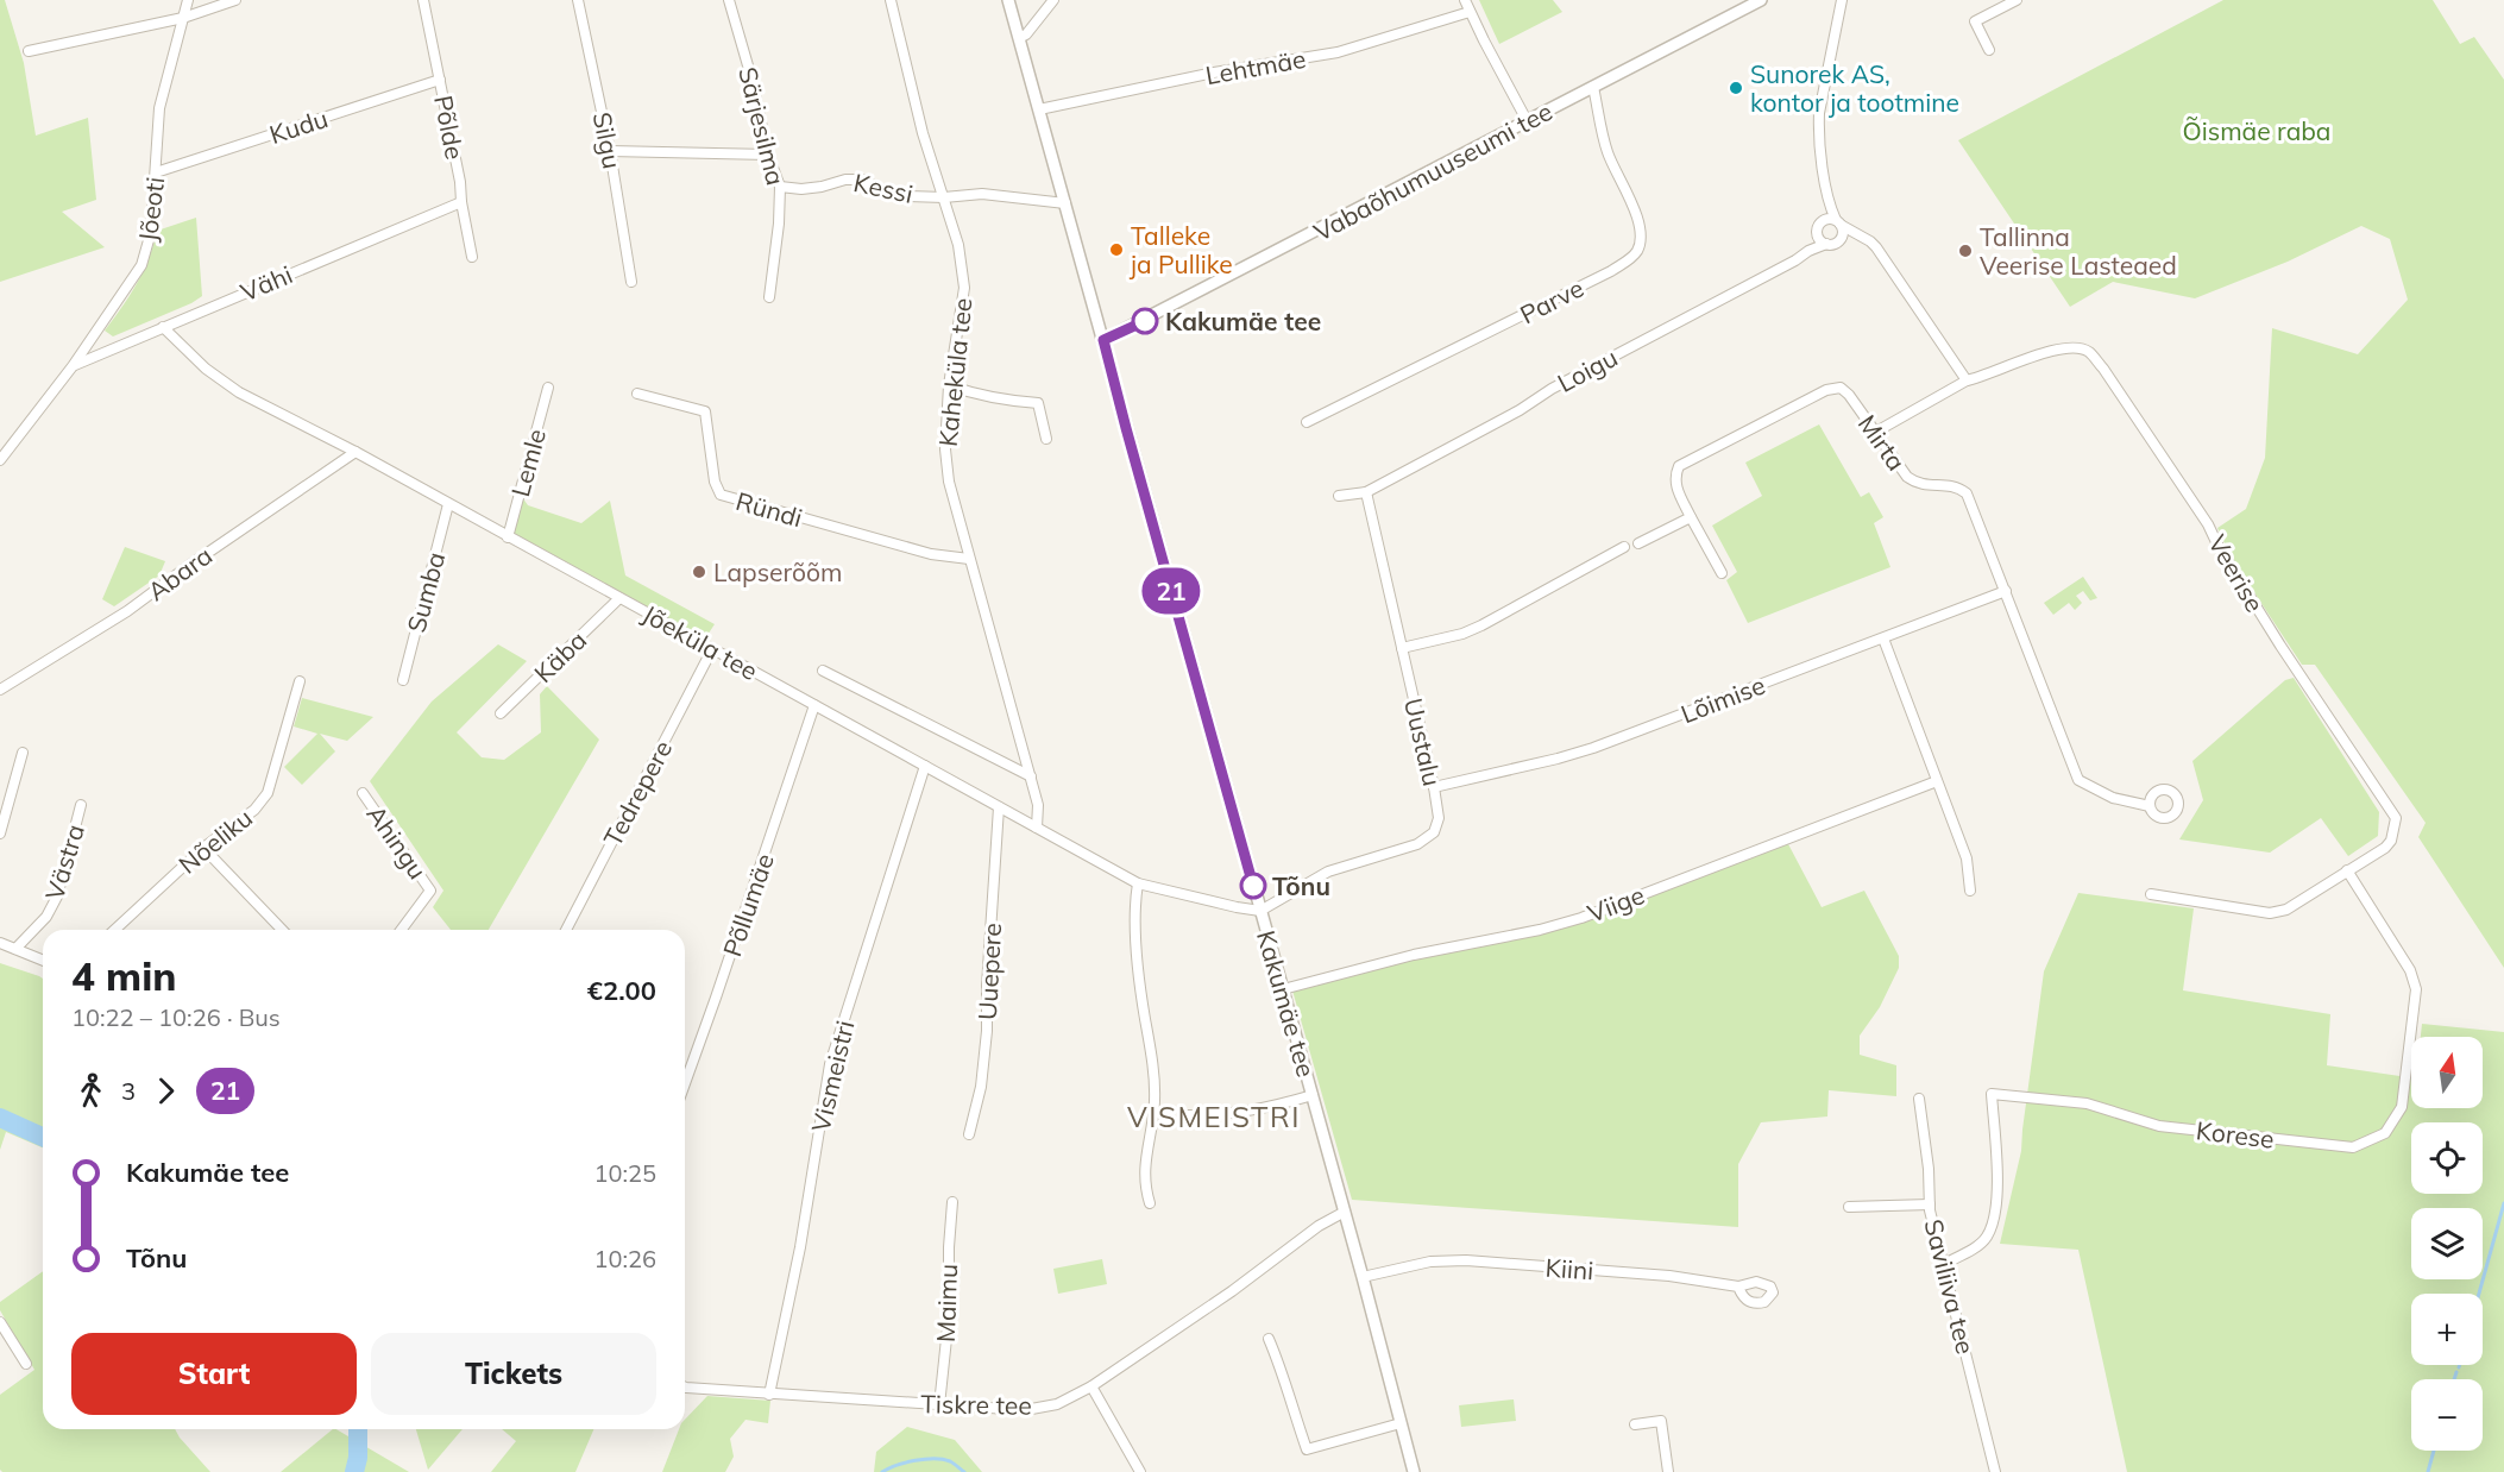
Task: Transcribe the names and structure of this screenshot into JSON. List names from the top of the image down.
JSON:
{
  "streets": {
    "street": [
      "Lehtmäe",
      "Kudu",
      "Särjesilma",
      "Põlde",
      "Silgu",
      "Vabaõhumuuseumi tee",
      "Kessi",
      "Jõeoti",
      "Vähi",
      "Parve",
      "Loigu",
      "Kaheküla tee",
      "Mirta",
      "Lemle",
      "Ründi",
      "Abara",
      "Veerise",
      "Sumba",
      "Jõeküla tee",
      "Käba",
      "Lõimise",
      "Uustalu",
      "Tedrepere",
      "Nõeliku",
      "Ahingu",
      "Västra",
      "Viige",
      "Põllumäe",
      "Uuepere",
      "Kakumäe tee",
      "Vismeistri",
      "Korese",
      "Kiini",
      "Saviliiva tee",
      "Maimu",
      "Tiskre tee"
    ]
  },
  "crossings": [
    ["Lehtmäe", "Kakumäe tee"],
    ["Kudu", "Põlde"],
    ["Kudu", "Jõeoti"],
    ["Särjesilma", "Kessi"],
    ["Põlde", "Vähi"],
    ["Vabaõhumuuseumi tee", "Parve"],
    ["Vabaõhumuuseumi tee", "Kakumäe tee"],
    ["Kessi", "Kaheküla tee"],
    ["Kessi", "Kakumäe tee"],
    ["Jõeoti", "Vähi"],
    ["Vähi", "Jõeküla tee"],
    ["Loigu", "Uustalu"],
    ["Kaheküla tee", "Ründi"],
    ["Kaheküla tee", "Jõeküla tee"],
    ["Mirta", "Lõimise"],
    ["Lemle", "Jõeküla tee"],
    ["Abara", "Jõeküla tee"],
    ["Veerise", "Korese"],
    ["Sumba", "Jõeküla tee"],
    ["Jõeküla tee", "Käba"],
    ["Jõeküla tee", "Uustalu"],
    ["Jõeküla tee", "Tedrepere"],
    ["Jõeküla tee", "Põllumäe"],
    ["Jõeküla tee", "Uuepere"],
    ["Jõeküla tee", "Kakumäe tee"],
    ["Jõeküla tee", "Vismeistri"],
    ["Lõimise", "Uustalu"],
    ["Uustalu", "Kakumäe tee"],
    ["Viige", "Kakumäe tee"],
    ["Kakumäe tee", "Kiini"],
    ["Kakumäe tee", "Tiskre tee"],
    ["Vismeistri", "Tiskre tee"],
    ["Korese", "Saviliiva tee"],
    ["Maimu", "Tiskre tee"]
  ],
  "districts": ["VISMEISTRI"],
  "parks": ["Õismäe raba"],
  "places": [
    "Sunorek AS, kontor ja tootmine",
    "Talleke ja Pullike",
    "Tallinna Veerise Lasteaed",
    "Kakumäe tee",
    "Lapserõõm",
    "Tõnu"
  ],
  "lines": ["bus line 21"],
  "north": "top",
  "page": {
    "on_map": "21",
    "heading": ["4 min", "10:22 – 10:26 · Bus", "€2.00"],
    "map_buttons": ["+", "−"],
    "legs": ["3", "21"],
    "list": [
      {
        "name": "Kakumäe tee",
        "value": "10:25"
      },
      {
        "name": "Tõnu",
        "value": "10:26"
      }
    ],
    "buttons": ["Start", "Tickets"]
  }
}
